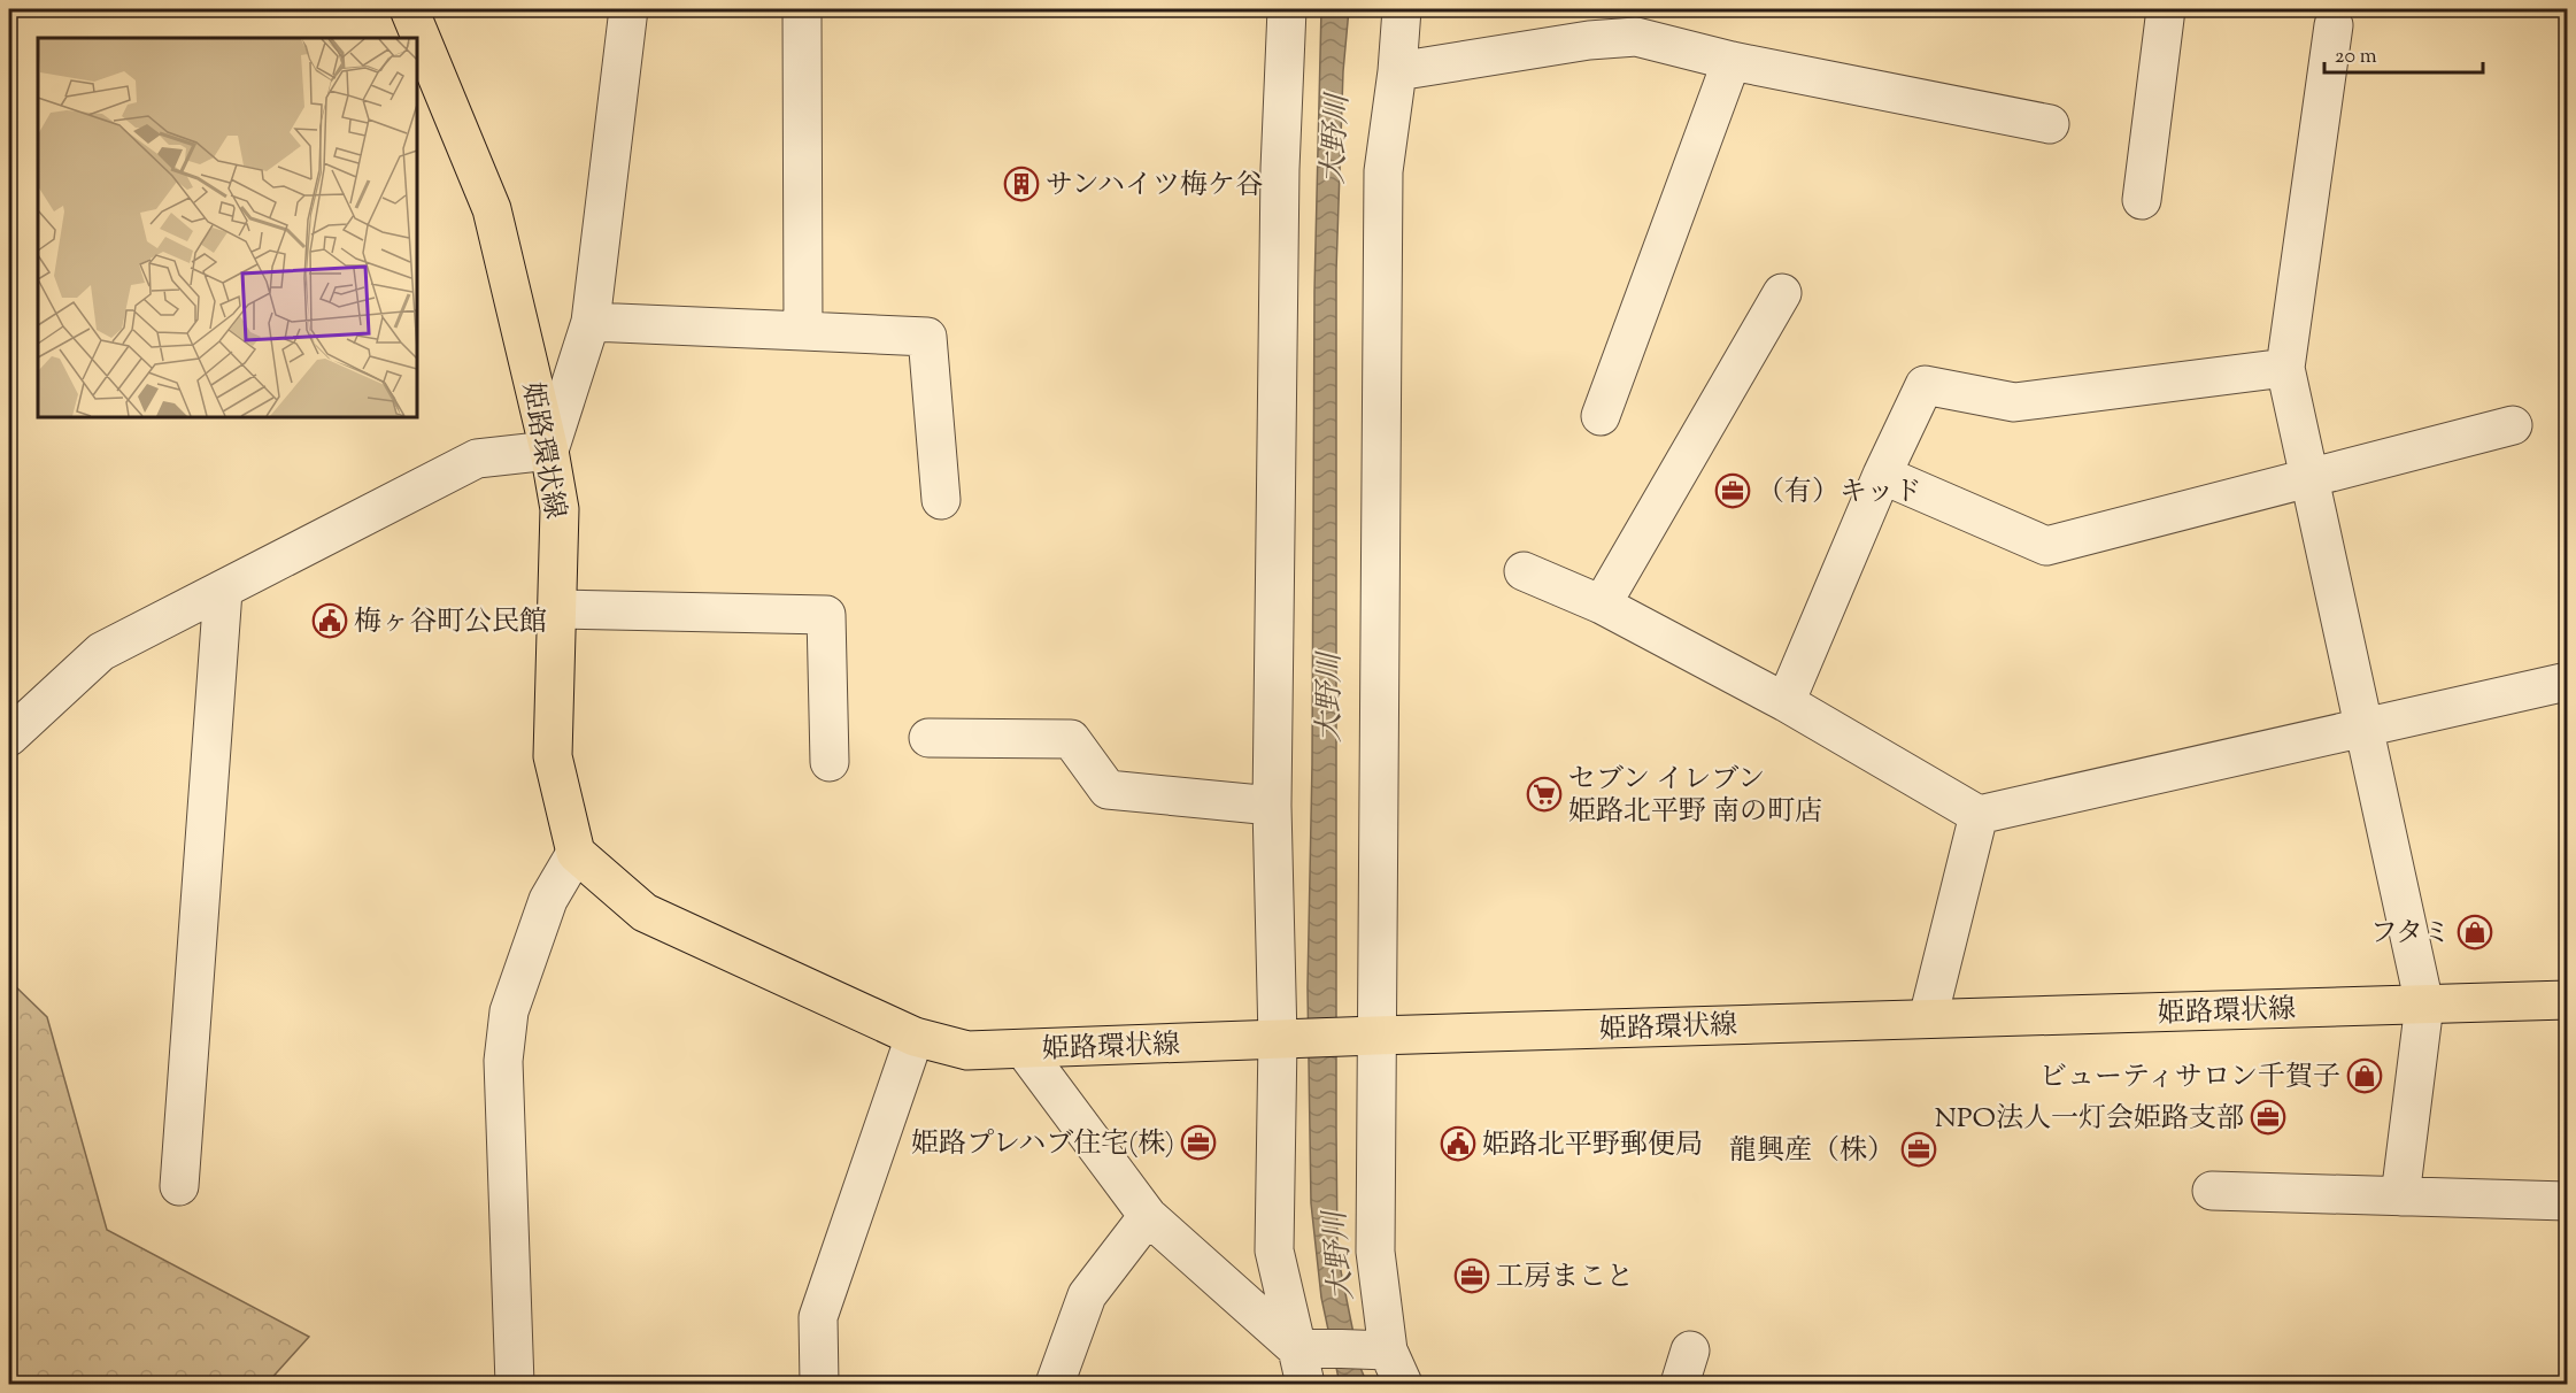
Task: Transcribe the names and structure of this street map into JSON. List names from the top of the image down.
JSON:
{
  "streets": {
    "main road": ["姫路環状線"]
  },
  "water": ["大野川"],
  "places": {
    "building": ["サンハイツ梅ケ谷"],
    "office": [
      "（有）キッド",
      "NPO法人一灯会姫路支部",
      "姫路プレハブ住宅(株)",
      "龍興産（株）",
      "工房まこと"
    ],
    "public building": ["梅ヶ谷町公民館", "姫路北平野郵便局"],
    "supermarket": ["セブン イレブン 姫路北平野 南の町店"],
    "shop": ["フタミ", "ビューティサロン千賀子"]
  },
  "scale_bar": "20 m"
}
